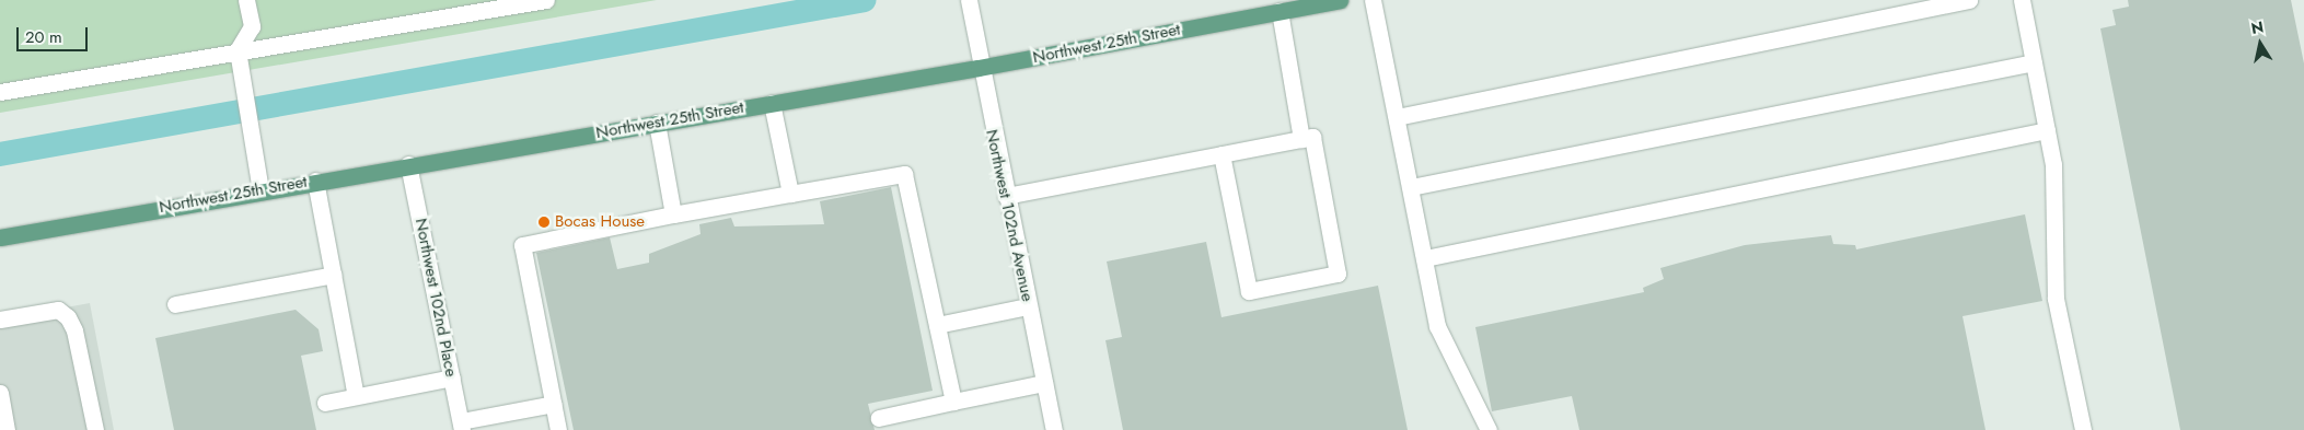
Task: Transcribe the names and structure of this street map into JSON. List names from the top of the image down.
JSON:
{
  "streets": {
    "main road": ["Northwest 25th Street"],
    "street": ["Northwest 102nd Avenue", "Northwest 102nd Place"]
  },
  "crossings": [
    ["Northwest 25th Street", "Northwest 102nd Avenue"],
    ["Northwest 25th Street", "Northwest 102nd Place"]
  ],
  "places": ["Bocas House"],
  "scale_bar": "20 m",
  "north": "top"
}
